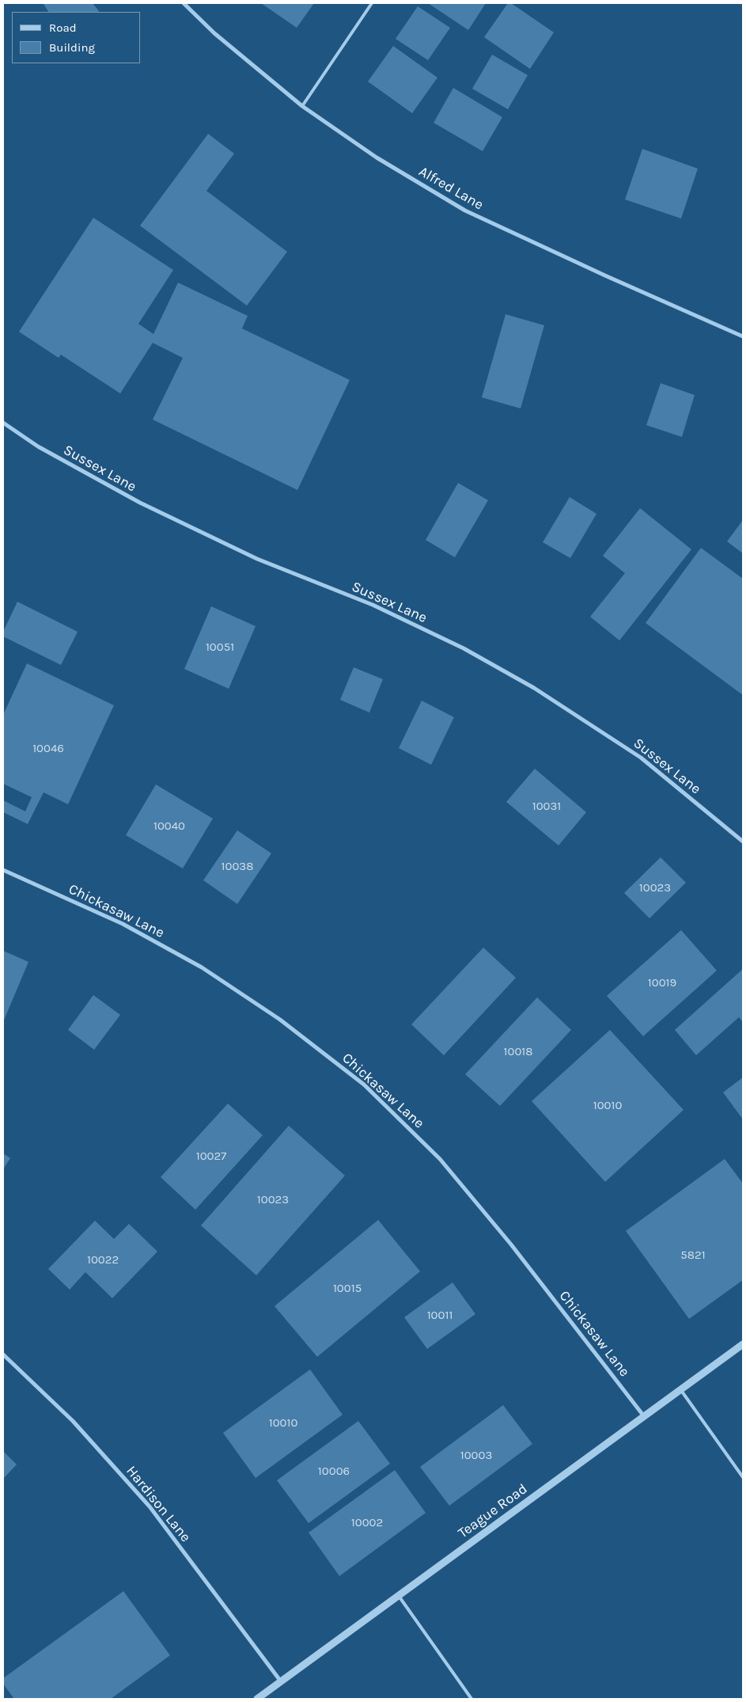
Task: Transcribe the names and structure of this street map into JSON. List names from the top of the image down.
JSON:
{
  "streets": {
    "street": [
      "Alfred Lane",
      "Sussex Lane",
      "Chickasaw Lane",
      "Hardison Lane",
      "Teague Road"
    ]
  },
  "crossings": [
    ["Chickasaw Lane", "Teague Road"],
    ["Hardison Lane", "Teague Road"]
  ],
  "house_numbers": [
    "10051",
    "10046",
    "10031",
    "10040",
    "10038",
    "10023",
    "10019",
    "10018",
    "10010",
    "10027",
    "10023",
    "5821",
    "10022",
    "10015",
    "10011",
    "10010",
    "10003",
    "10006",
    "10002"
  ],
  "legend": ["Road", "Building"]
}
